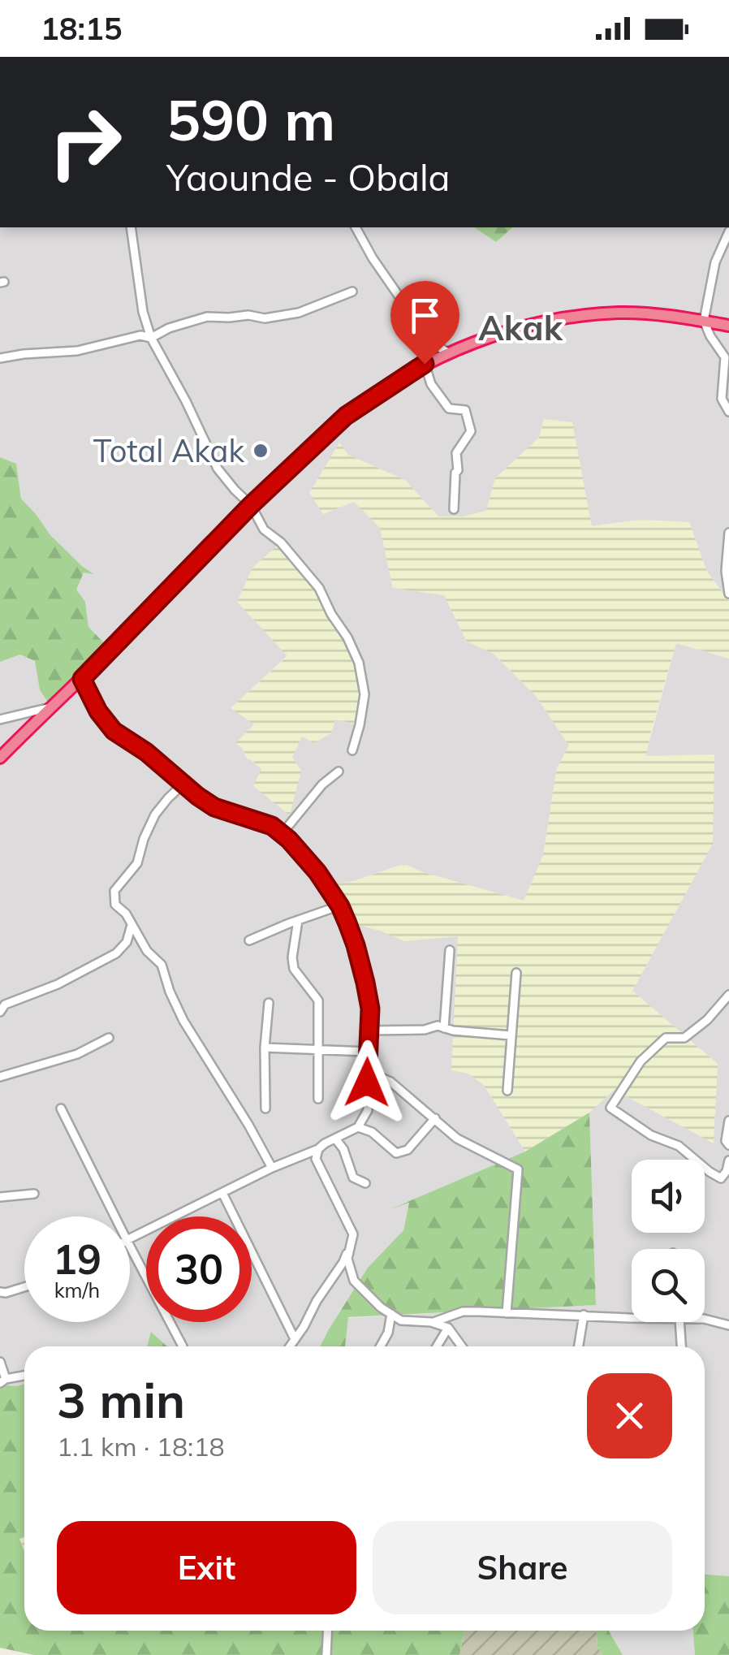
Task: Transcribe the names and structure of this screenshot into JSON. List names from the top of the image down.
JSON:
{
  "districts": ["Akak"],
  "places": ["Total Akak"],
  "page": {
    "status": "18:15",
    "turn": ["590 m", "Yaounde - Obala"],
    "speed": "19 km/h",
    "limit": "30",
    "heading": ["3 min", "1.1 km · 18:18"],
    "buttons": ["Exit", "Share"]
  }
}
